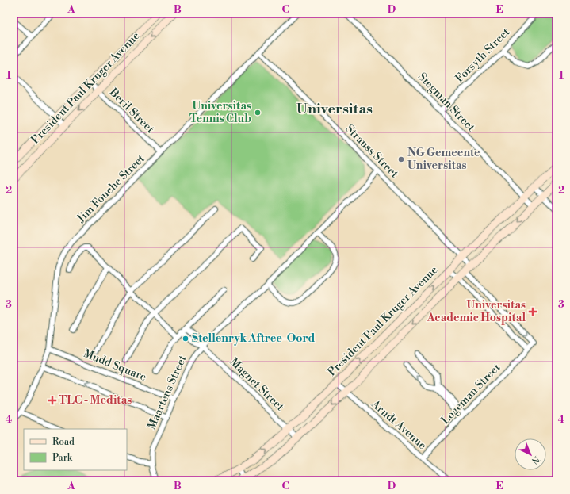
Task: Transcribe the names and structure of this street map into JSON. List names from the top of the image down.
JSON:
{
  "streets": {
    "street": [
      "Forsyth Street",
      "President Paul Kruger Avenue",
      "Stegman Street",
      "Beril Street",
      "Strauss Street",
      "Jim Fouche Street",
      "Mudd Square",
      "Magnet Street",
      "Maartens Street",
      "Logeman Street",
      "Arndt Avenue"
    ]
  },
  "crossings": [
    ["Forsyth Street", "Stegman Street"],
    ["President Paul Kruger Avenue", "Stegman Street"],
    ["President Paul Kruger Avenue", "Beril Street"],
    ["President Paul Kruger Avenue", "Strauss Street"],
    ["President Paul Kruger Avenue", "Magnet Street"],
    ["President Paul Kruger Avenue", "Arndt Avenue"],
    ["Beril Street", "Jim Fouche Street"],
    ["Strauss Street", "Jim Fouche Street"],
    ["Strauss Street", "Maartens Street"],
    ["Strauss Street", "Logeman Street"],
    ["Jim Fouche Street", "Mudd Square"],
    ["Mudd Square", "Maartens Street"],
    ["Magnet Street", "Maartens Street"],
    ["Logeman Street", "Arndt Avenue"]
  ],
  "districts": ["Universitas"],
  "places": {
    "other": ["Universitas Tennis Club", "NG Gemeente Universitas", "Stellenryk Aftree-Oord"],
    "health": ["Universitas Academic Hospital", "TLC - Meditas"]
  },
  "legend": ["Road", "Park"],
  "north": "bottom right",
  "grid": {
    "columns": [
      "A",
      "B",
      "C",
      "D",
      "E"
    ],
    "rows": [
      "1",
      "2",
      "3",
      "4"
    ]
  }
}
